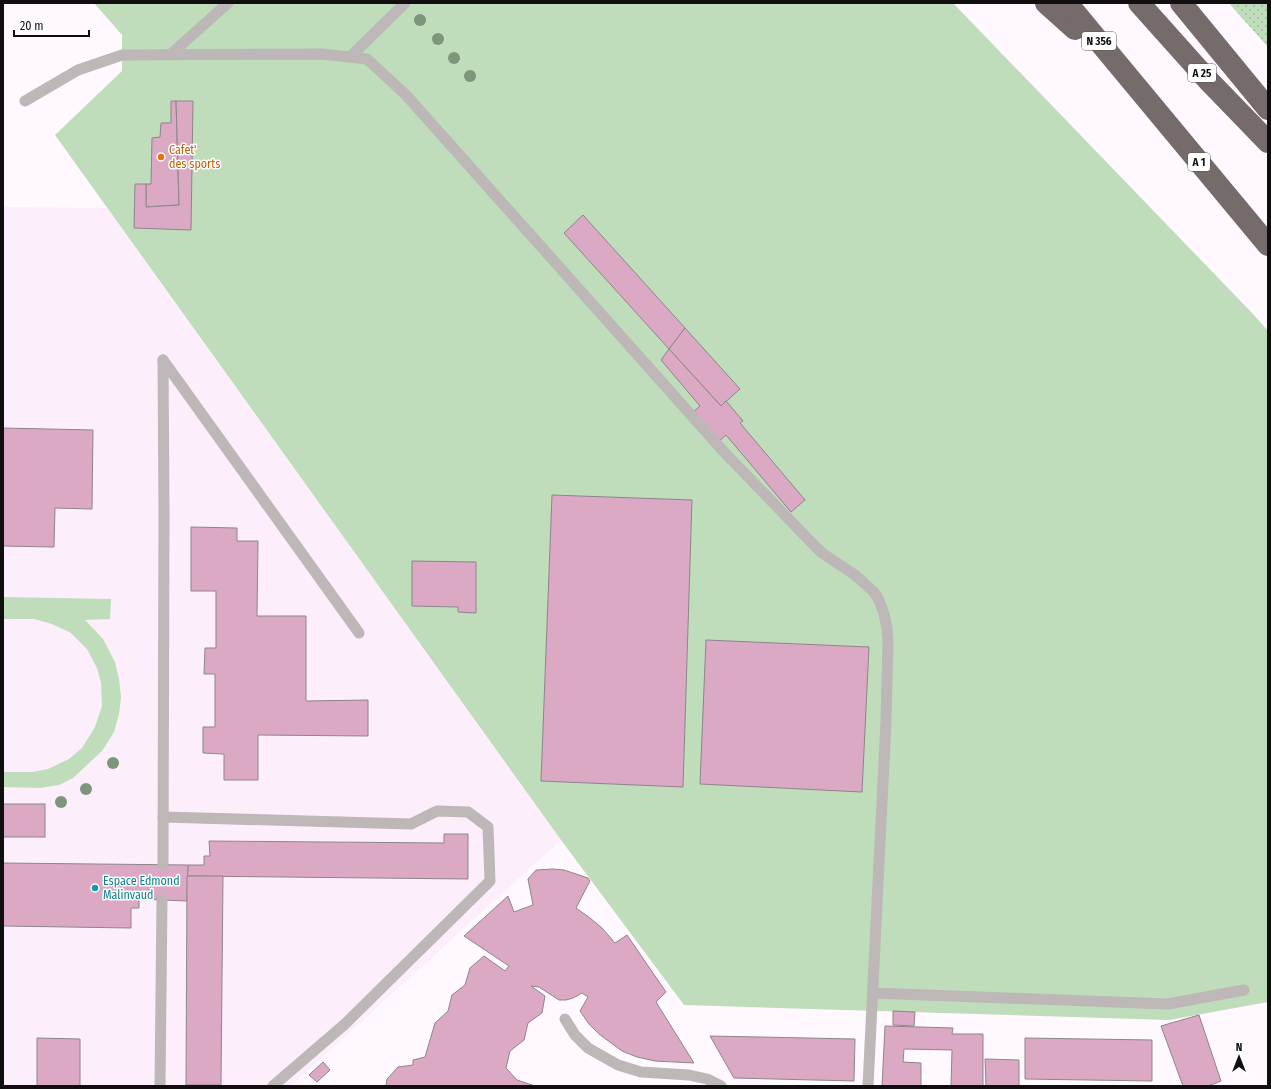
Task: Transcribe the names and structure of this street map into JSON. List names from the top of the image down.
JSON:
{
  "streets": {
    "highway": ["N 356", "A 25", "A 1"]
  },
  "crossings": [
    ["N 356", "A 1"]
  ],
  "places": ["Cafet' des sports", "Espace Edmond Malinvaud"],
  "scale_bar": "20 m",
  "north": "top"
}
